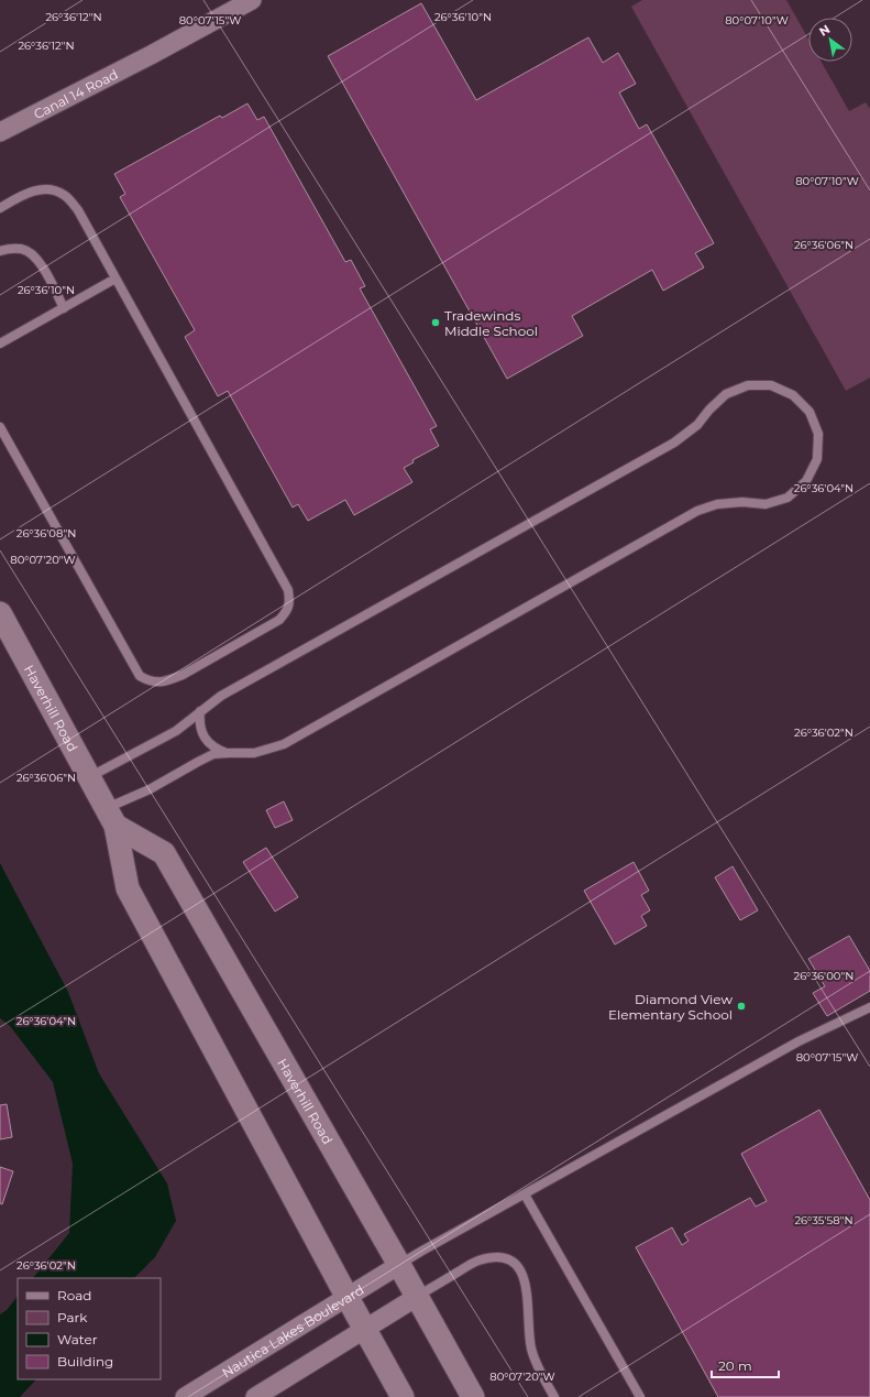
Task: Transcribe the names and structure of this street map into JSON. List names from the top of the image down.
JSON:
{
  "streets": {
    "street": ["Canal 14 Road", "Haverhill Road", "Nautica Lakes Boulevard"]
  },
  "crossings": [
    ["Haverhill Road", "Nautica Lakes Boulevard"]
  ],
  "places": ["Tradewinds Middle School", "Diamond View Elementary School"],
  "legend": [
    "Road",
    "Park",
    "Water",
    "Building"
  ],
  "scale_bar": "20 m",
  "north": "top left",
  "coordinates": [
    "26°36'12\"N",
    "26°36'10\"N",
    "80°07'15\"W",
    "80°07'10\"W",
    "26°36'06\"N",
    "26°36'04\"N",
    "26°36'08\"N",
    "80°07'20\"W",
    "26°36'02\"N",
    "26°36'00\"N",
    "26°35'58\"N"
  ]
}
